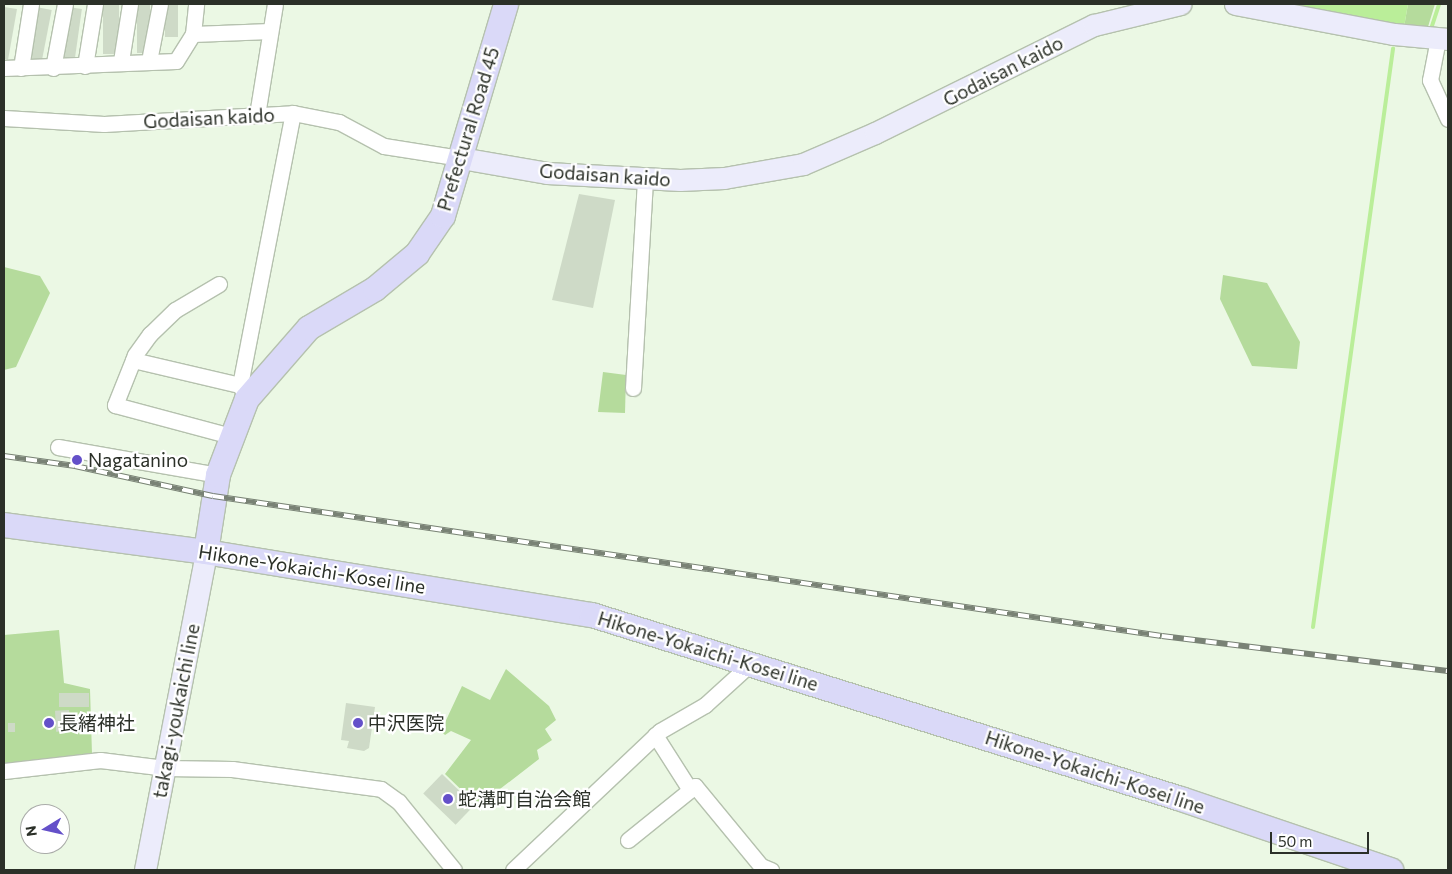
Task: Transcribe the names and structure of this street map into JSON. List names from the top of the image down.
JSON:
{
  "streets": {
    "main road": ["Prefectural Road 45", "Hikone-Yokaichi-Kosei line"],
    "street": ["Godaisan kaido", "takagi-youkaichi line"]
  },
  "crossings": [
    ["Godaisan kaido", "Prefectural Road 45"],
    ["Prefectural Road 45", "Hikone-Yokaichi-Kosei line"],
    ["Prefectural Road 45", "takagi-youkaichi line"],
    ["Hikone-Yokaichi-Kosei line", "takagi-youkaichi line"]
  ],
  "places": [
    "Nagatanino",
    "長緒神社",
    "中沢医院",
    "蛇溝町自治会館"
  ],
  "scale_bar": "50 m",
  "north": "left"
}
